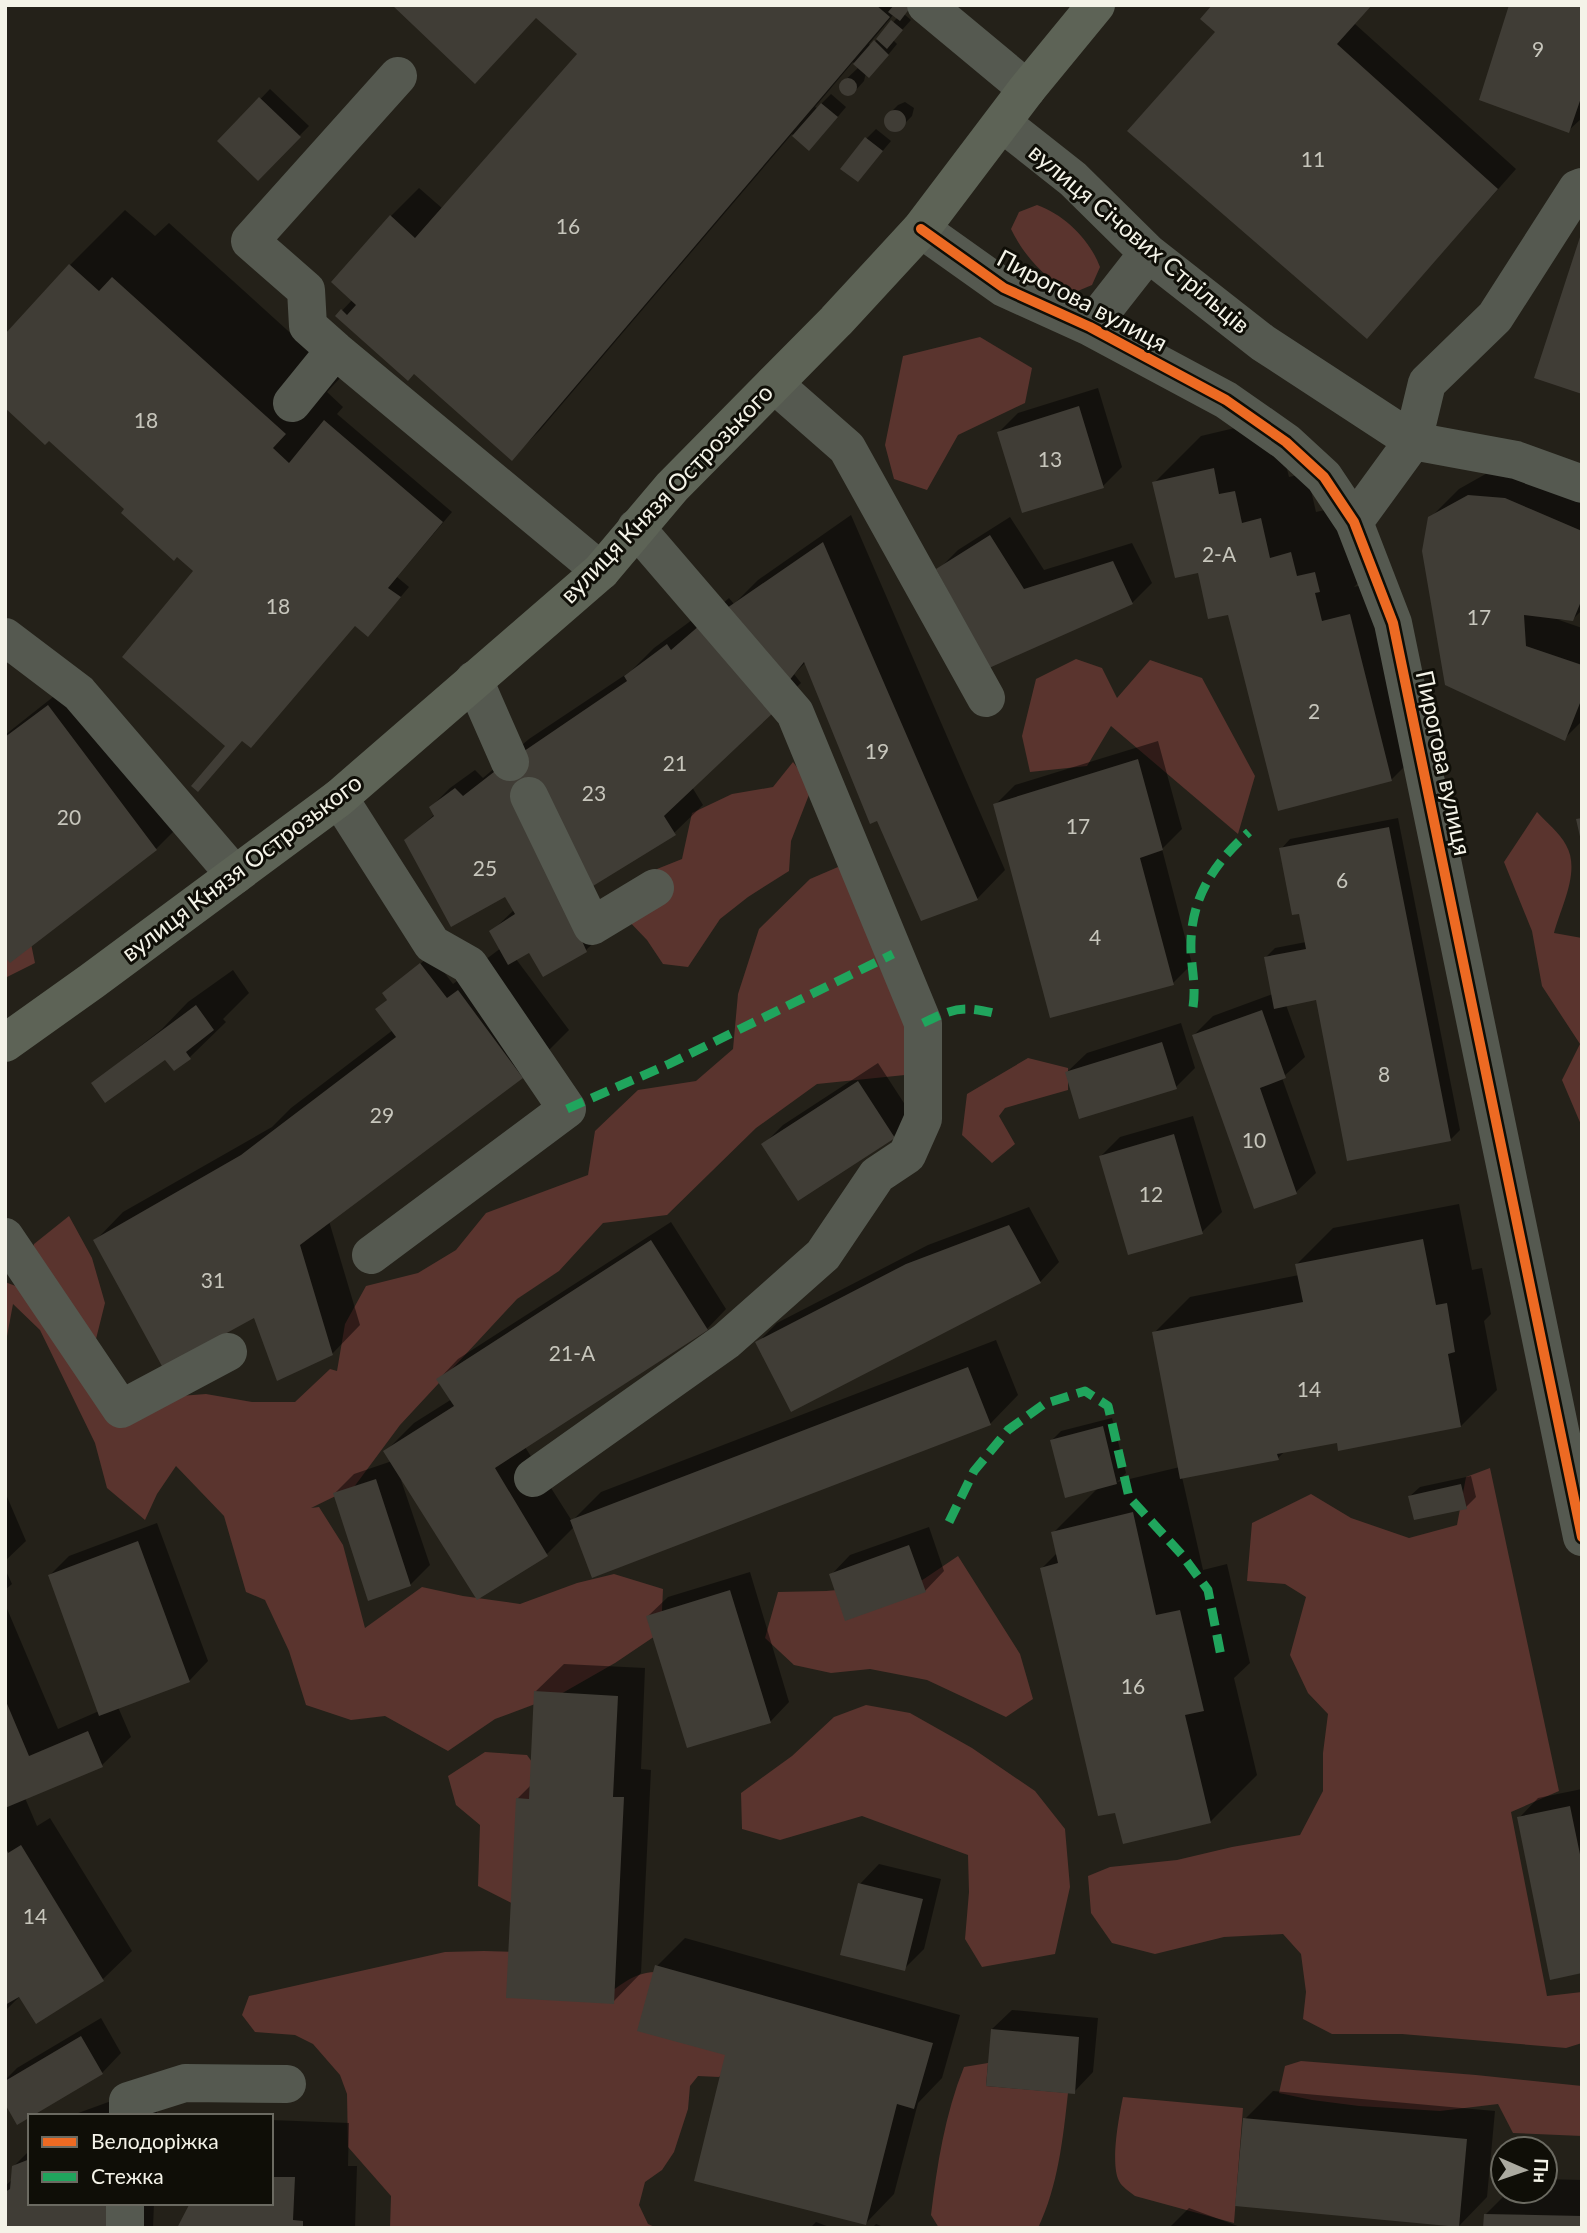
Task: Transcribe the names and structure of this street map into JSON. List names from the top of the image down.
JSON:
{
  "streets": {
    "main road": ["вулиця Князя Острозького"],
    "street": ["вулиця Січових Стрільців", "Пирогова вулиця"]
  },
  "crossings": [
    ["вулиця Січових Стрільців", "вулиця Князя Острозького"],
    ["Пирогова вулиця", "вулиця Князя Острозького"]
  ],
  "house_numbers": [
    "9",
    "11",
    "16",
    "18",
    "13",
    "2-А",
    "18",
    "17",
    "2",
    "19",
    "21",
    "23",
    "20",
    "17",
    "25",
    "6",
    "4",
    "8",
    "29",
    "10",
    "12",
    "31",
    "21-А",
    "14",
    "16",
    "14"
  ],
  "legend": ["Велодоріжка", "Стежка"],
  "north": "right"
}
